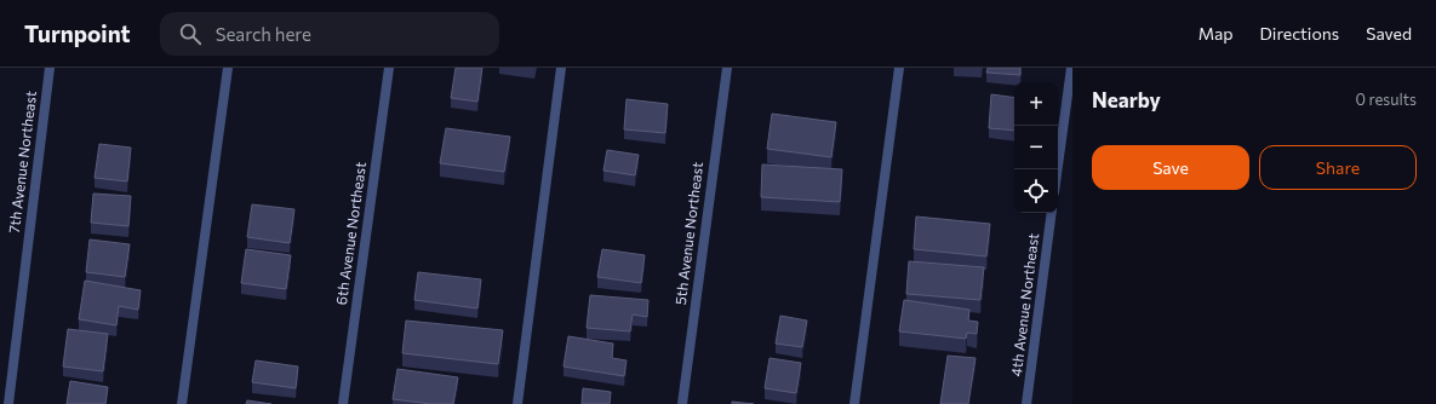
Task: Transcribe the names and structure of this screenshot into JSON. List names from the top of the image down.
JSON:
{
  "streets": {
    "street": [
      "7th Avenue Northeast",
      "6th Avenue Northeast",
      "5th Avenue Northeast",
      "4th Avenue Northeast"
    ]
  },
  "page": {
    "header": "Turnpoint",
    "search": "Search here",
    "nav": ["Map", "Directions", "Saved"],
    "heading": ["Nearby", "0 results"],
    "map_buttons": ["+", "−"],
    "buttons": ["Save", "Share"]
  }
}
